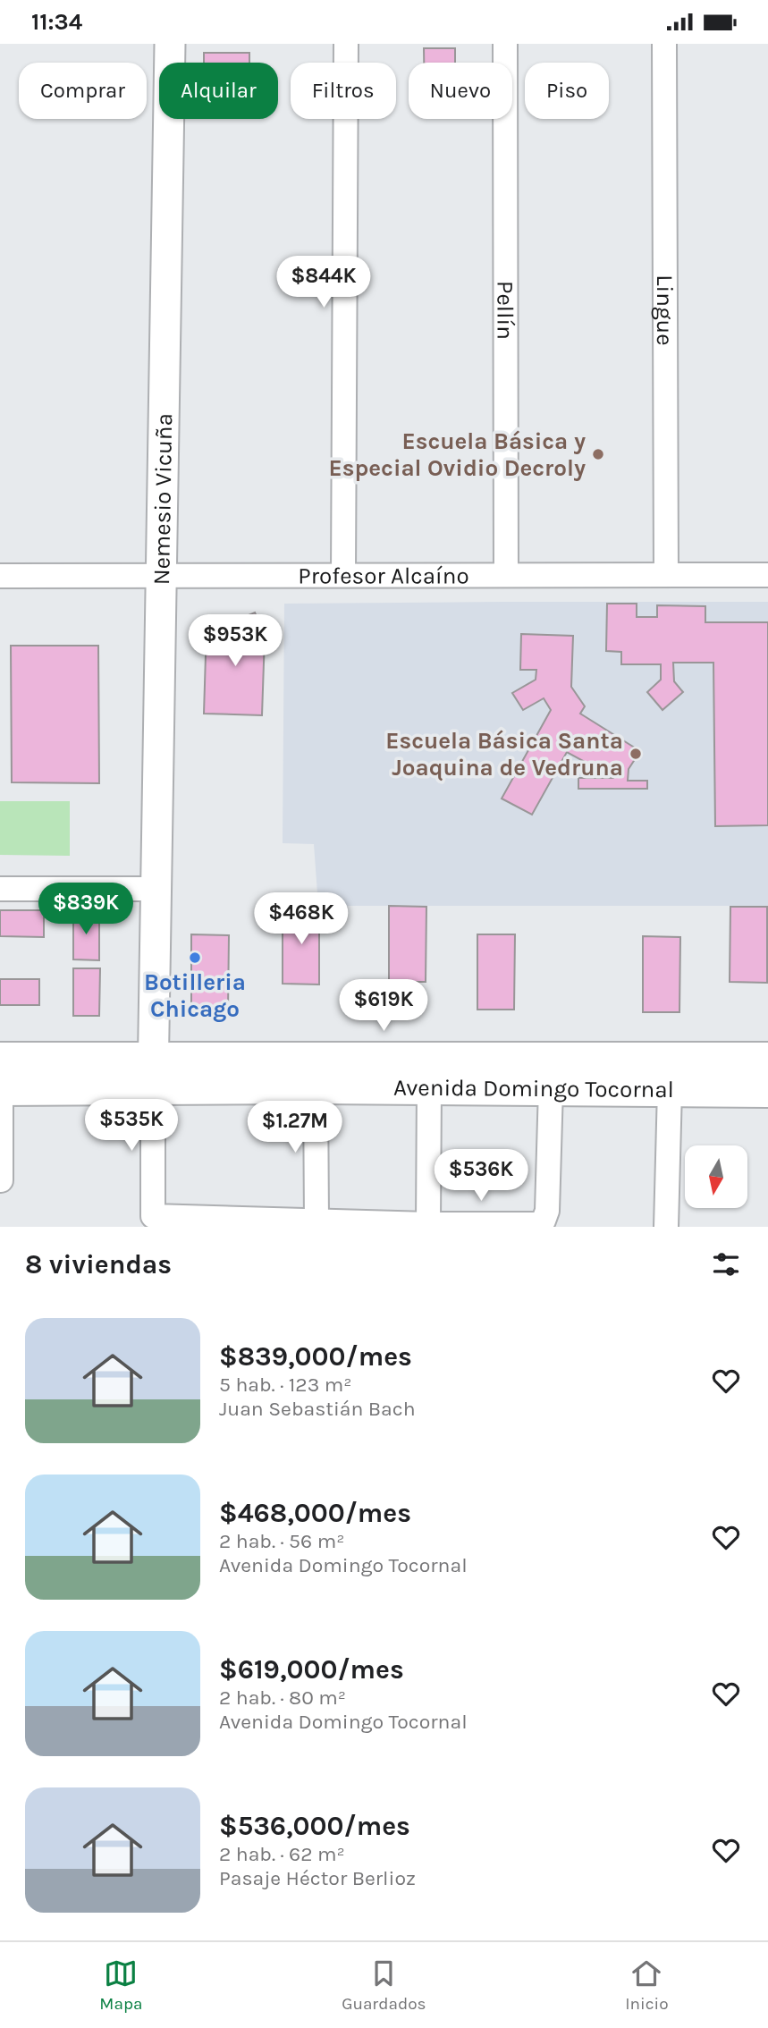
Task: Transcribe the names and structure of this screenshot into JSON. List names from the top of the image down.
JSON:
{
  "streets": {
    "main road": ["Avenida Domingo Tocornal"],
    "street": [
      "Pellín",
      "Lingue",
      "Nemesio Vicuña",
      "Profesor Alcaíno"
    ]
  },
  "crossings": [
    ["Pellín", "Profesor Alcaíno"],
    ["Lingue", "Profesor Alcaíno"],
    ["Nemesio Vicuña", "Profesor Alcaíno"],
    ["Nemesio Vicuña", "Avenida Domingo Tocornal"]
  ],
  "places": ["Escuela Básica y Especial Ovidio Decroly", "Escuela Básica Santa Joaquina de Vedruna", "Botilleria Chicago"],
  "north": "bottom",
  "page": {
    "status": "11:34",
    "chip": [
      "Comprar",
      "Alquilar",
      "Filtros",
      "Nuevo",
      "Piso"
    ],
    "price": [
      "$844K",
      "$953K",
      "$839K",
      "$468K",
      "$619K",
      "$535K",
      "$1.27M",
      "$536K"
    ],
    "heading": "8 viviendas",
    "list": [
      {
        "name": "$839,000/mes",
        "note": "5 hab. · 123 m² · Juan Sebastián Bach"
      },
      {
        "name": "$468,000/mes",
        "note": "2 hab. · 56 m² · Avenida Domingo Tocornal"
      },
      {
        "name": "$619,000/mes",
        "note": "2 hab. · 80 m² · Avenida Domingo Tocornal"
      },
      {
        "name": "$536,000/mes",
        "note": "2 hab. · 62 m² · Pasaje Héctor Berlioz"
      }
    ],
    "tabs": ["Mapa", "Guardados", "Inicio"]
  }
}
